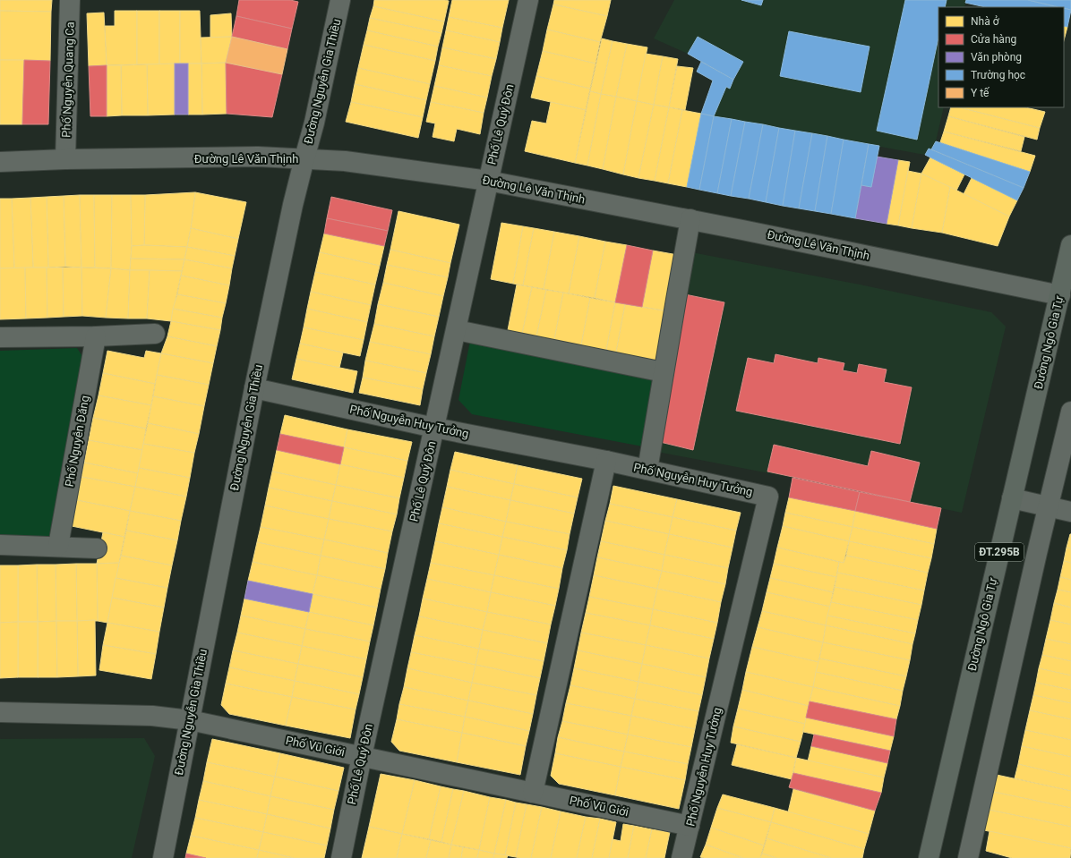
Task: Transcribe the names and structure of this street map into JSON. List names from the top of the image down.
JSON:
{
  "streets": {
    "main road": ["Đường Ngô Gia Tự", "ĐT.295B"],
    "street": [
      "Phố Nguyễn Quang Ca",
      "Đường Nguyễn Gia Thiều",
      "Phố Lê Quý Đôn",
      "Đường Lê Văn Thịnh",
      "Phố Nguyễn Huy Tưởng",
      "Phố Nguyễn Đăng",
      "Phố Vũ Giới"
    ]
  },
  "crossings": [
    ["Phố Nguyễn Quang Ca", "Đường Lê Văn Thịnh"],
    ["Đường Nguyễn Gia Thiều", "Đường Lê Văn Thịnh"],
    ["Đường Nguyễn Gia Thiều", "Phố Nguyễn Huy Tưởng"],
    ["Đường Nguyễn Gia Thiều", "Phố Vũ Giới"],
    ["Phố Lê Quý Đôn", "Đường Lê Văn Thịnh"],
    ["Phố Lê Quý Đôn", "Phố Nguyễn Huy Tưởng"],
    ["Phố Lê Quý Đôn", "Phố Vũ Giới"],
    ["Đường Lê Văn Thịnh", "Đường Ngô Gia Tự"],
    ["Phố Nguyễn Huy Tưởng", "Phố Vũ Giới"]
  ],
  "legend": [
    "Nhà ở",
    "Cửa hàng",
    "Văn phòng",
    "Trường học",
    "Y tế"
  ]
}
